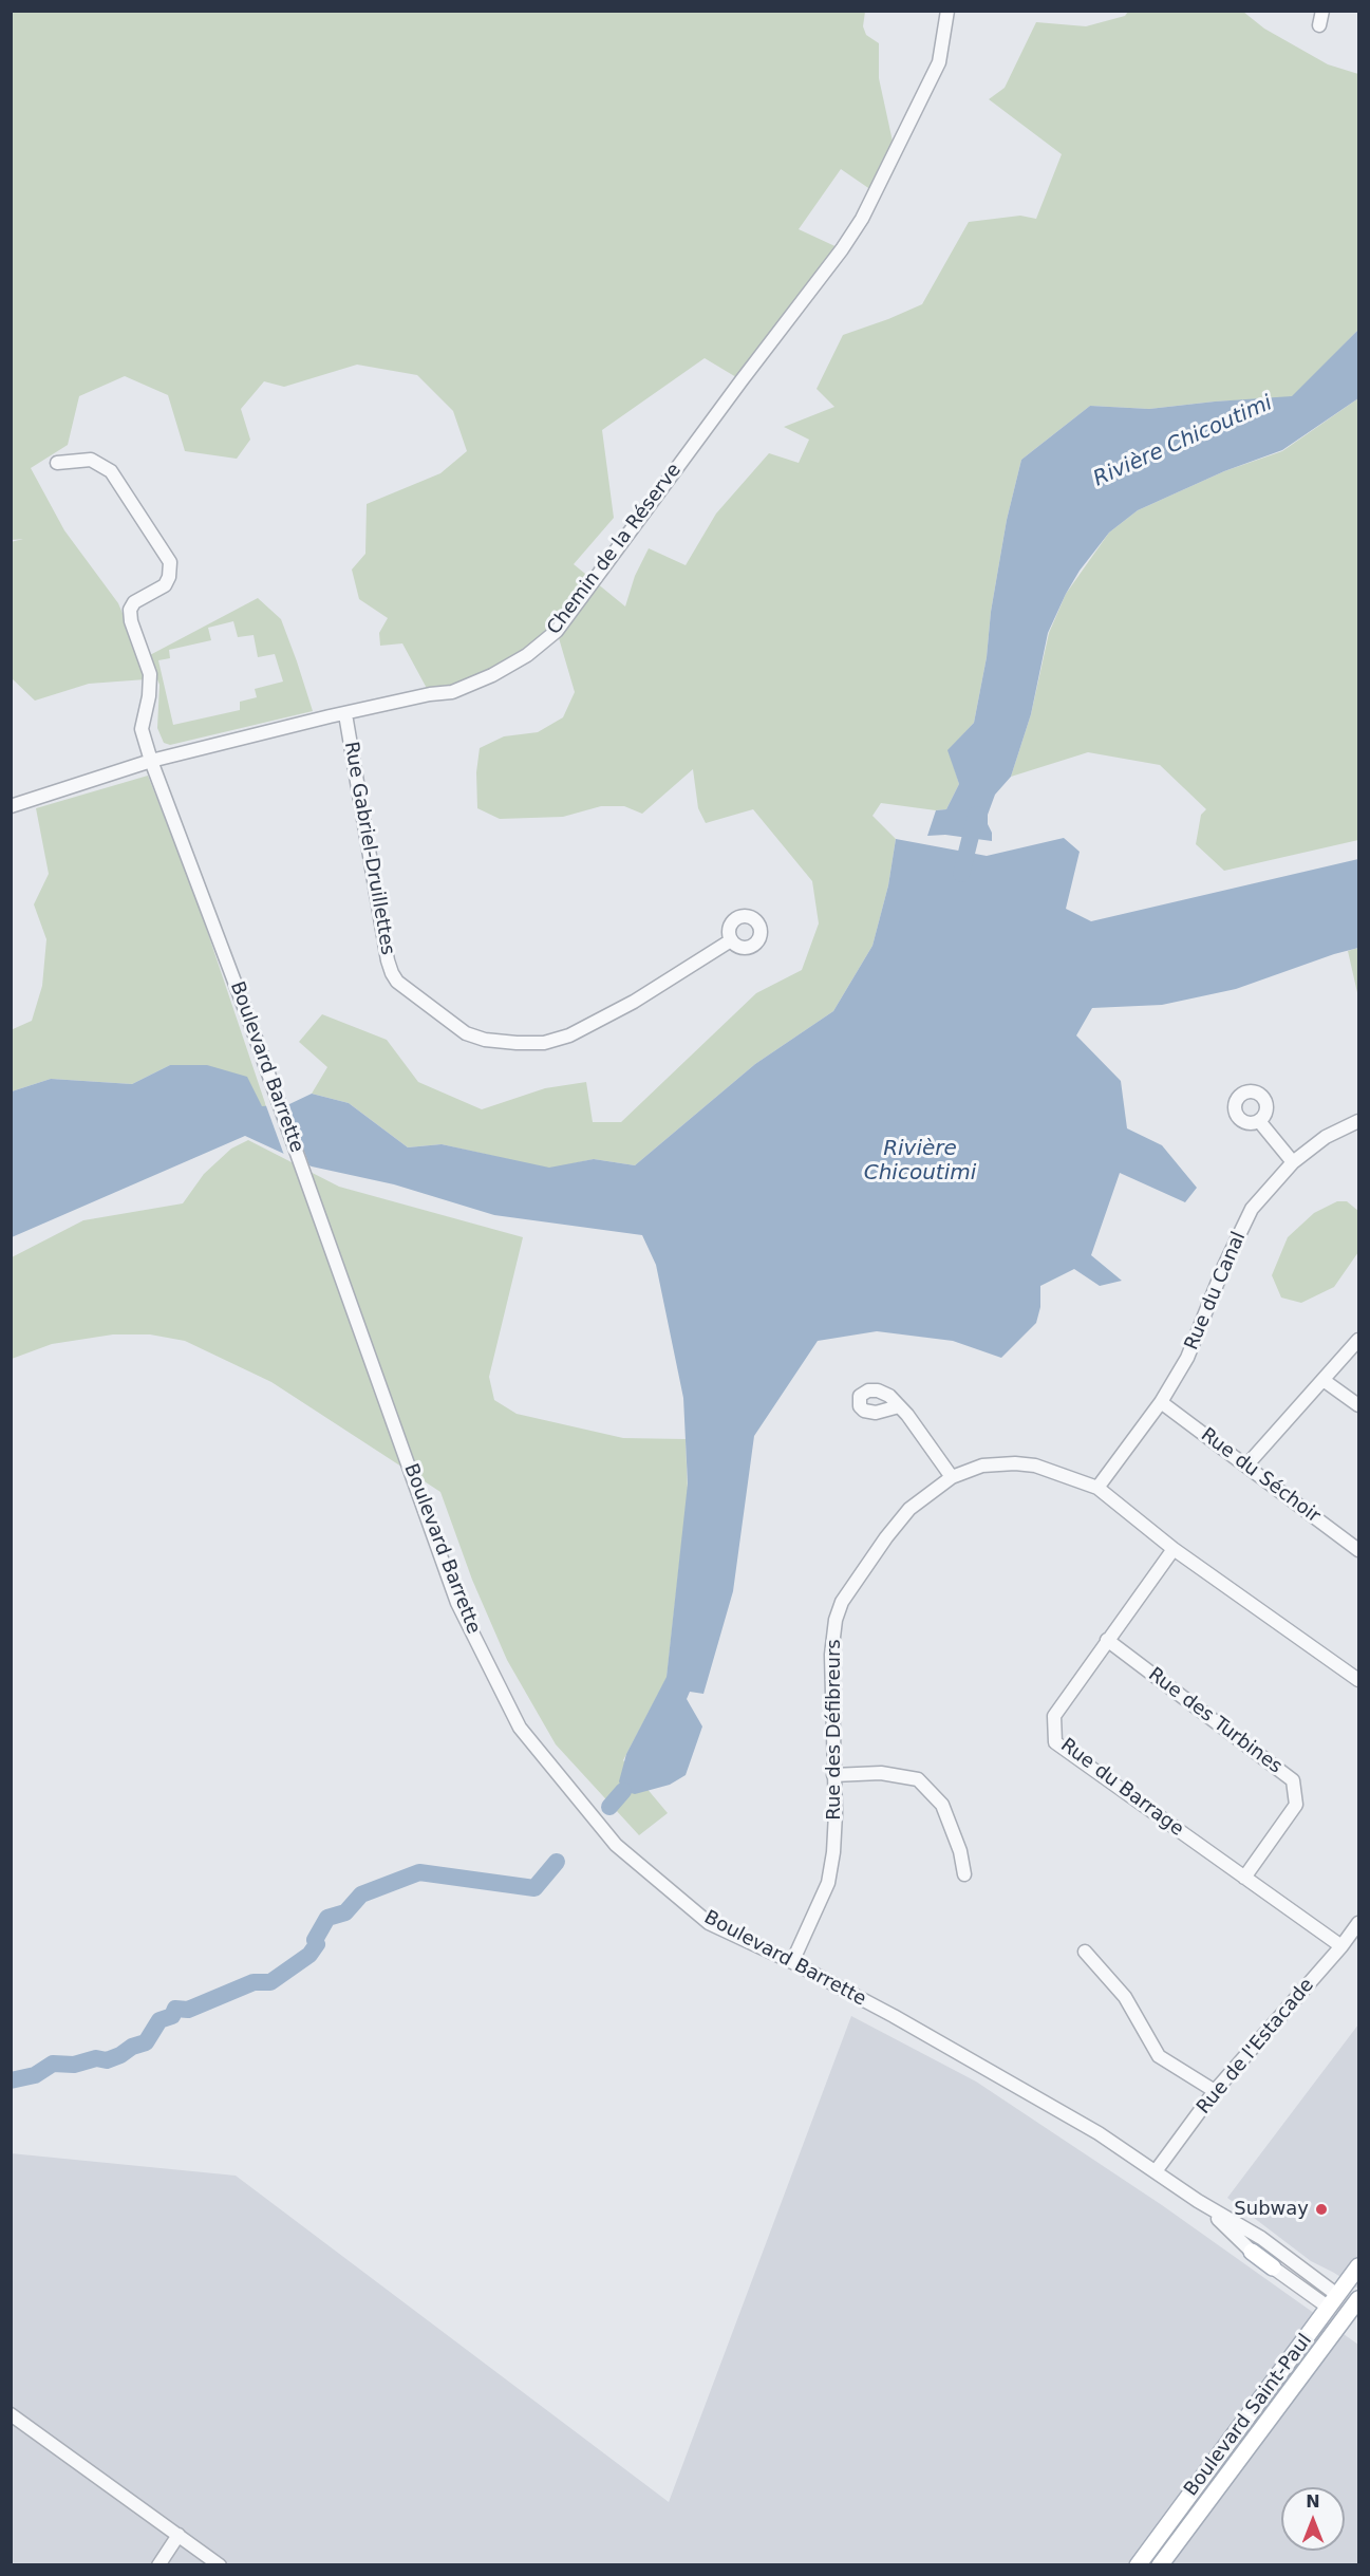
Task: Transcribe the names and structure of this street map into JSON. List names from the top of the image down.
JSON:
{
  "streets": {
    "main road": ["Boulevard Barrette", "Boulevard Saint-Paul"],
    "street": [
      "Chemin de la Réserve",
      "Rue Gabriel-Druillettes",
      "Rue du Canal",
      "Rue du Séchoir",
      "Rue des Turbines",
      "Rue des Défibreurs",
      "Rue du Barrage",
      "Rue de l'Estacade"
    ]
  },
  "crossings": [
    ["Chemin de la Réserve", "Rue Gabriel-Druillettes"],
    ["Chemin de la Réserve", "Boulevard Barrette"],
    ["Boulevard Barrette", "Rue des Défibreurs"],
    ["Boulevard Barrette", "Rue de l'Estacade"],
    ["Boulevard Barrette", "Boulevard Saint-Paul"],
    ["Rue du Canal", "Rue du Séchoir"],
    ["Rue du Canal", "Rue des Défibreurs"],
    ["Rue des Turbines", "Rue du Barrage"],
    ["Rue des Défibreurs", "Rue du Barrage"],
    ["Rue du Barrage", "Rue de l'Estacade"]
  ],
  "water": ["Rivière Chicoutimi"],
  "places": ["Subway"],
  "north": "top"
}
